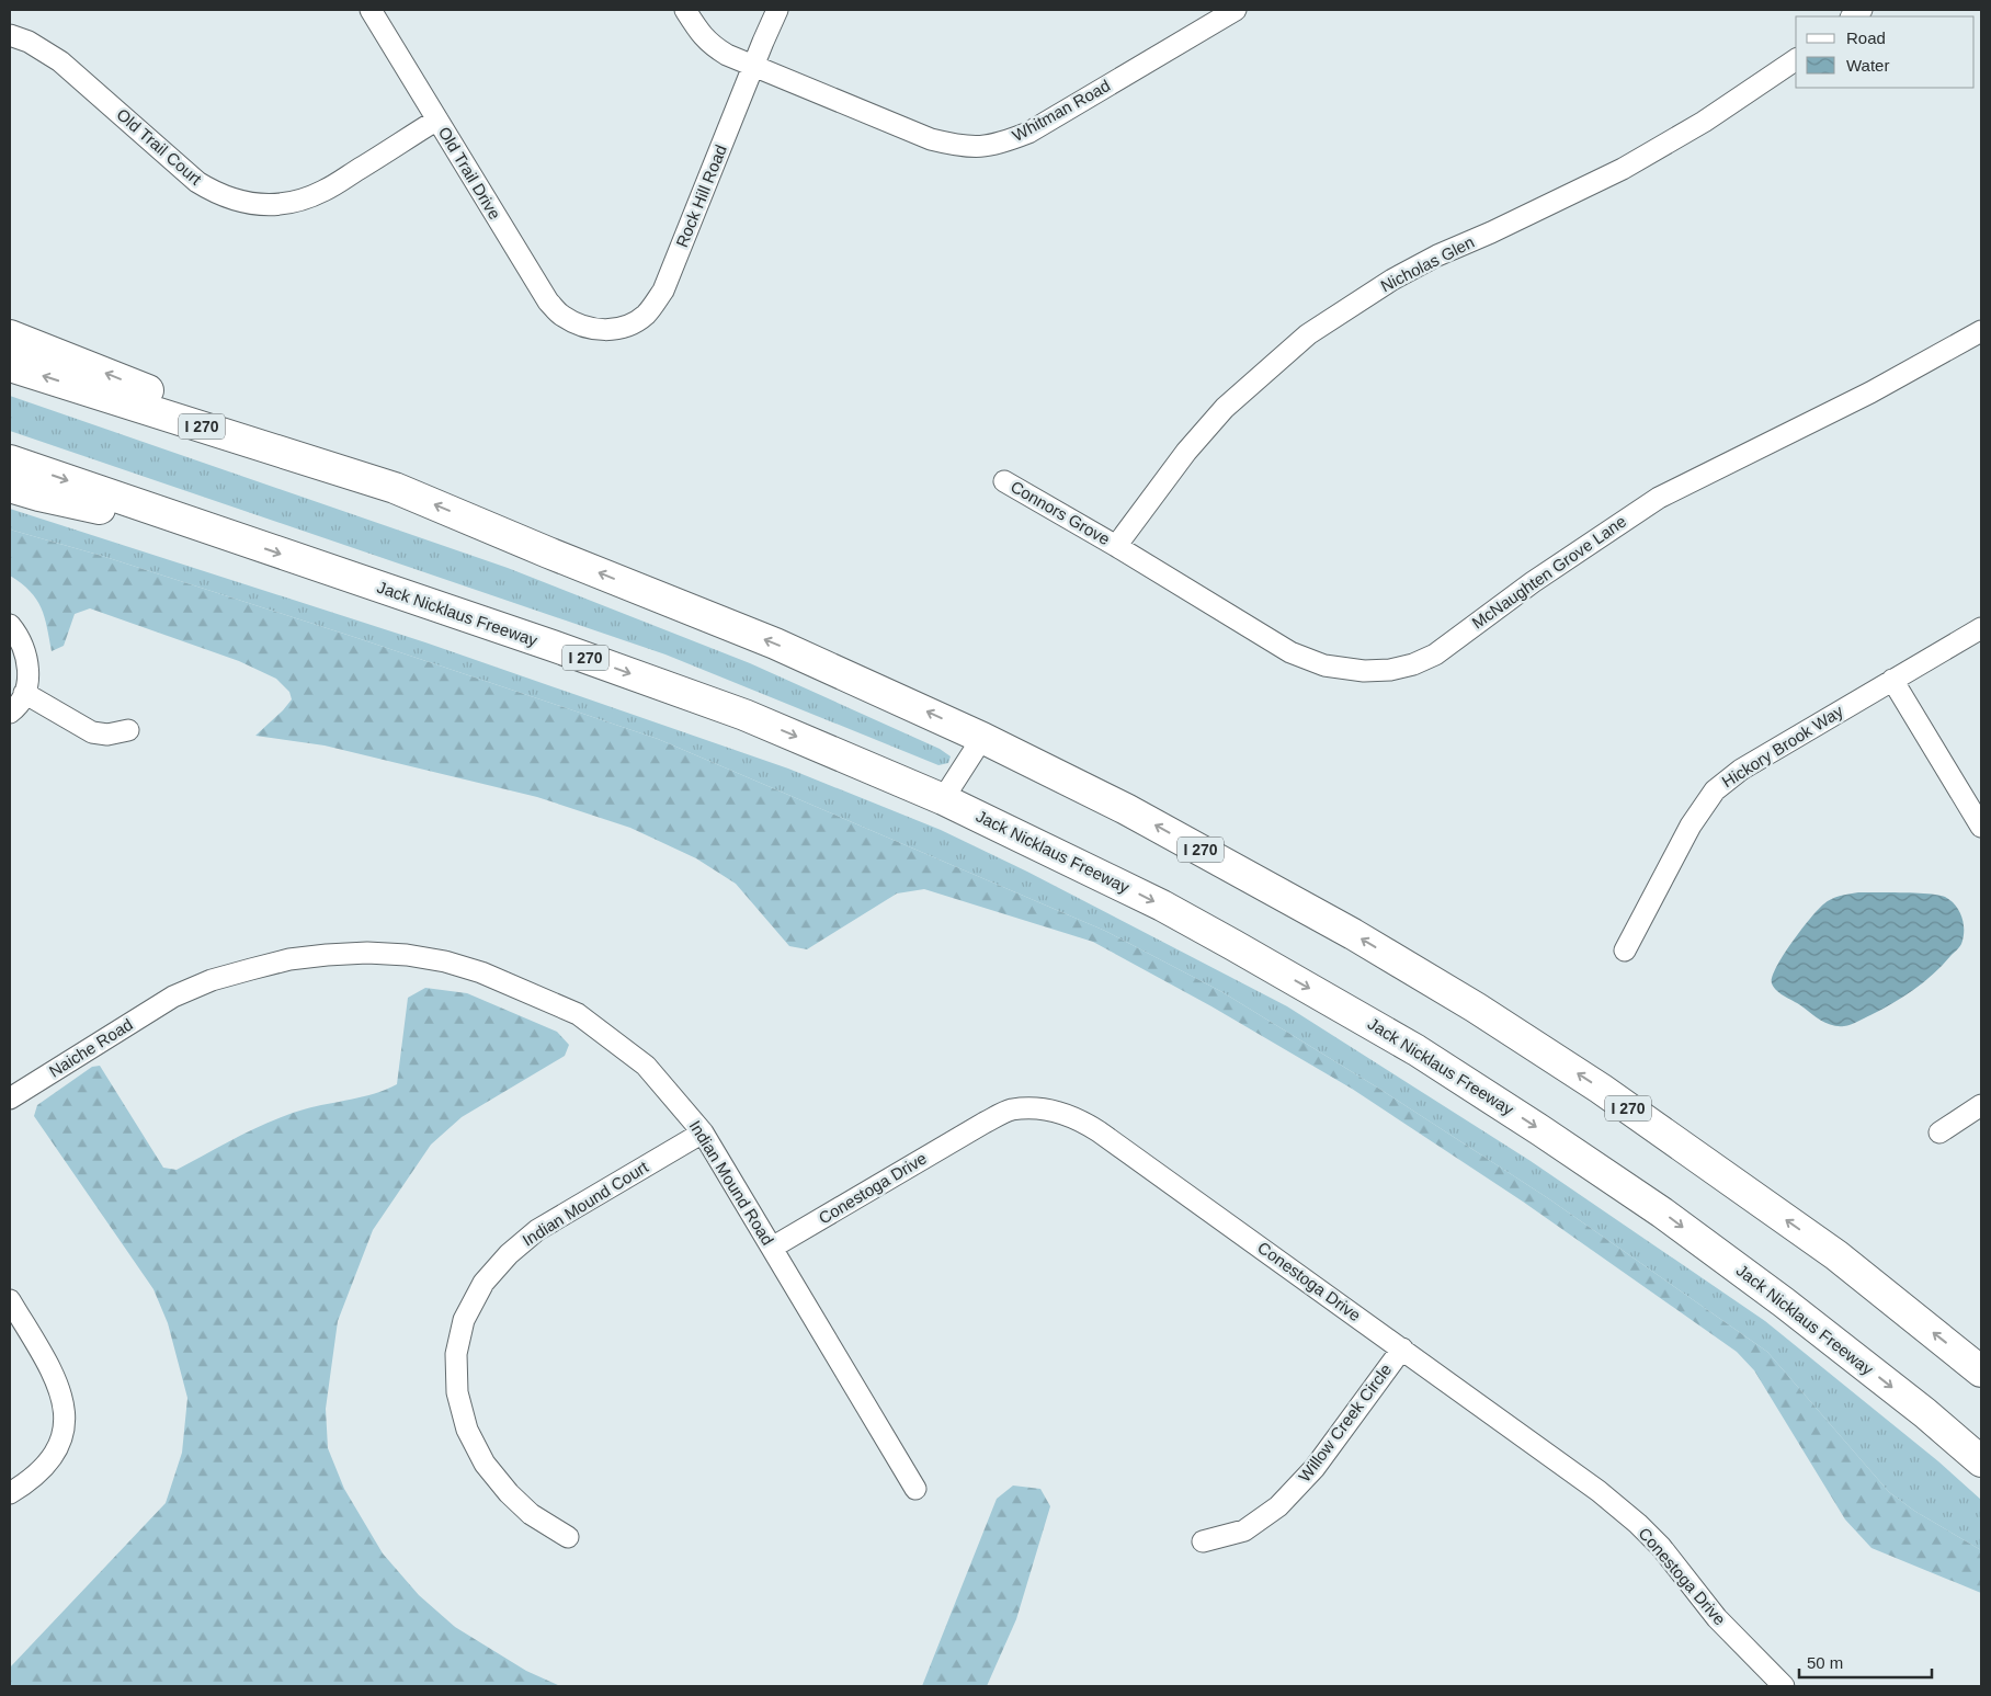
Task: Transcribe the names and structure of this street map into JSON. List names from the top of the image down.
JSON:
{
  "streets": {
    "highway": ["I 270", "Jack Nicklaus Freeway"],
    "street": [
      "Whitman Road",
      "Old Trail Court",
      "Old Trail Drive",
      "Rock Hill Road",
      "Nicholas Glen",
      "Connors Grove",
      "McNaughten Grove Lane",
      "Hickory Brook Way",
      "Naiche Road",
      "Indian Mound Road",
      "Conestoga Drive",
      "Indian Mound Court",
      "Willow Creek Circle"
    ]
  },
  "crossings": [
    ["Whitman Road", "Rock Hill Road"],
    ["Old Trail Court", "Old Trail Drive"],
    ["Old Trail Drive", "Rock Hill Road"],
    ["Nicholas Glen", "Connors Grove"],
    ["Nicholas Glen", "McNaughten Grove Lane"],
    ["Connors Grove", "McNaughten Grove Lane"],
    ["Naiche Road", "Indian Mound Road"],
    ["Indian Mound Road", "Conestoga Drive"],
    ["Indian Mound Road", "Indian Mound Court"],
    ["Conestoga Drive", "Willow Creek Circle"]
  ],
  "legend": ["Road", "Water"],
  "scale_bar": "50 m"
}
